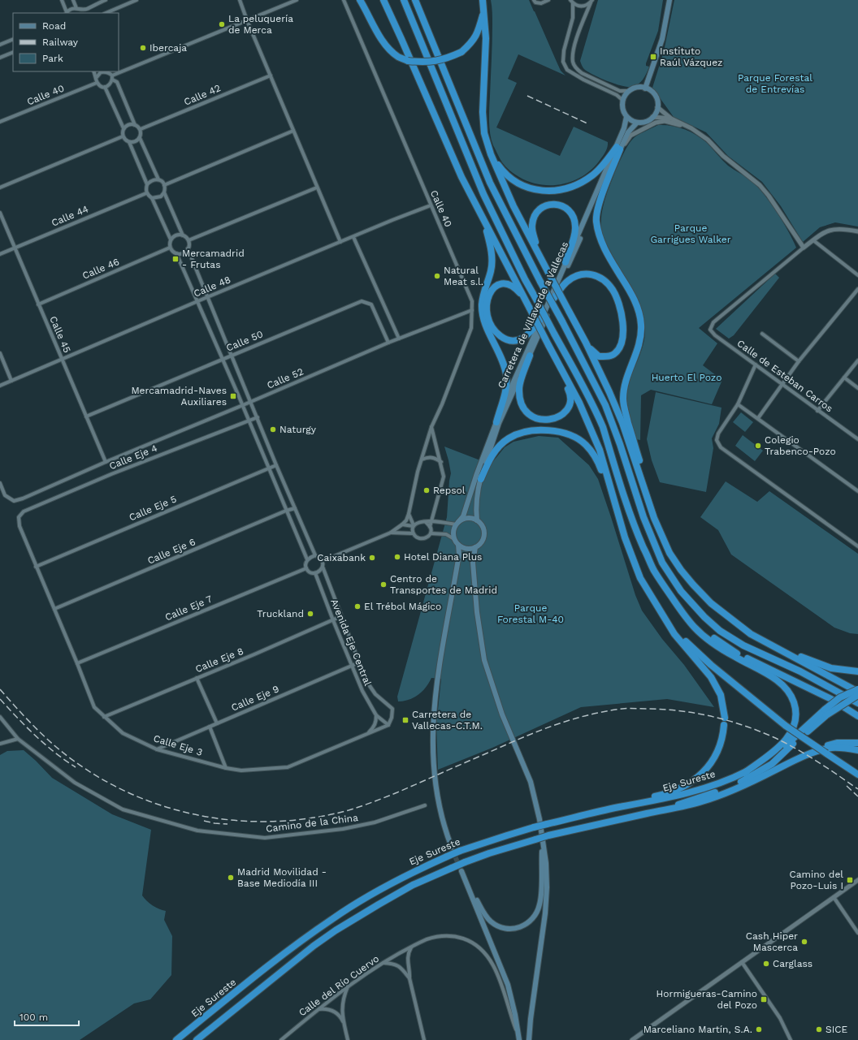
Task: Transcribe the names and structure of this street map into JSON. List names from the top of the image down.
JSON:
{
  "streets": {
    "highway": ["Eje Sureste"],
    "main road": ["Carretera de Villaverde a Vallecas"],
    "street": [
      "Calle 40",
      "Calle 42",
      "Calle 44",
      "Calle 46",
      "Calle 48",
      "Calle 45",
      "Calle 50",
      "Calle de Esteban Carros",
      "Calle 52",
      "Calle Eje 4",
      "Calle Eje 5",
      "Calle Eje 6",
      "Calle Eje 7",
      "Avenida Eje Central",
      "Calle Eje 8",
      "Calle Eje 9",
      "Calle Eje 3",
      "Camino de la China",
      "Calle del Río Cuervo"
    ]
  },
  "crossings": [
    ["Calle 40", "Calle 48"],
    ["Calle 40", "Calle 52"],
    ["Calle 44", "Calle 45"],
    ["Calle 46", "Calle 45"],
    ["Calle 48", "Calle 45"],
    ["Calle 45", "Calle 50"],
    ["Calle 45", "Calle 52"],
    ["Calle 50", "Calle 52"],
    ["Calle Eje 4", "Calle Eje 3"],
    ["Calle Eje 5", "Calle Eje 3"],
    ["Calle Eje 6", "Calle Eje 3"],
    ["Calle Eje 7", "Avenida Eje Central"],
    ["Calle Eje 7", "Calle Eje 3"],
    ["Avenida Eje Central", "Calle Eje 8"],
    ["Avenida Eje Central", "Calle Eje 9"],
    ["Avenida Eje Central", "Calle Eje 3"],
    ["Calle Eje 8", "Calle Eje 3"],
    ["Calle Eje 9", "Calle Eje 3"]
  ],
  "parks": [
    "Parque Forestal de Entrevías",
    "Parque Garrigues Walker",
    "Huerto El Pozo",
    "Parque Forestal M-40"
  ],
  "places": {
    "other": [
      "La peluquería de Merca",
      "Ibercaja",
      "Natural Meat s.l.",
      "Naturgy",
      "Colegio Trabenco-Pozo",
      "Repsol",
      "Hotel Diana Plus",
      "Caixabank",
      "Centro de Transportes de Madrid",
      "El Trébol Mágico",
      "Truckland",
      "Madrid Movilidad - Base Mediodía III",
      "Cash Hiper Mascerca",
      "Carglass",
      "Marceliano Martín, S.A.",
      "SICE"
    ],
    "transit": [
      "Instituto Raúl Vázquez",
      "Mercamadrid - Frutas",
      "Mercamadrid-Naves Auxiliares",
      "Carretera de Vallecas-C.T.M.",
      "Camino del Pozo-Luis I",
      "Hormigueras-Camino del Pozo"
    ]
  },
  "legend": ["Road", "Railway", "Park"],
  "scale_bar": "100 m"
}
